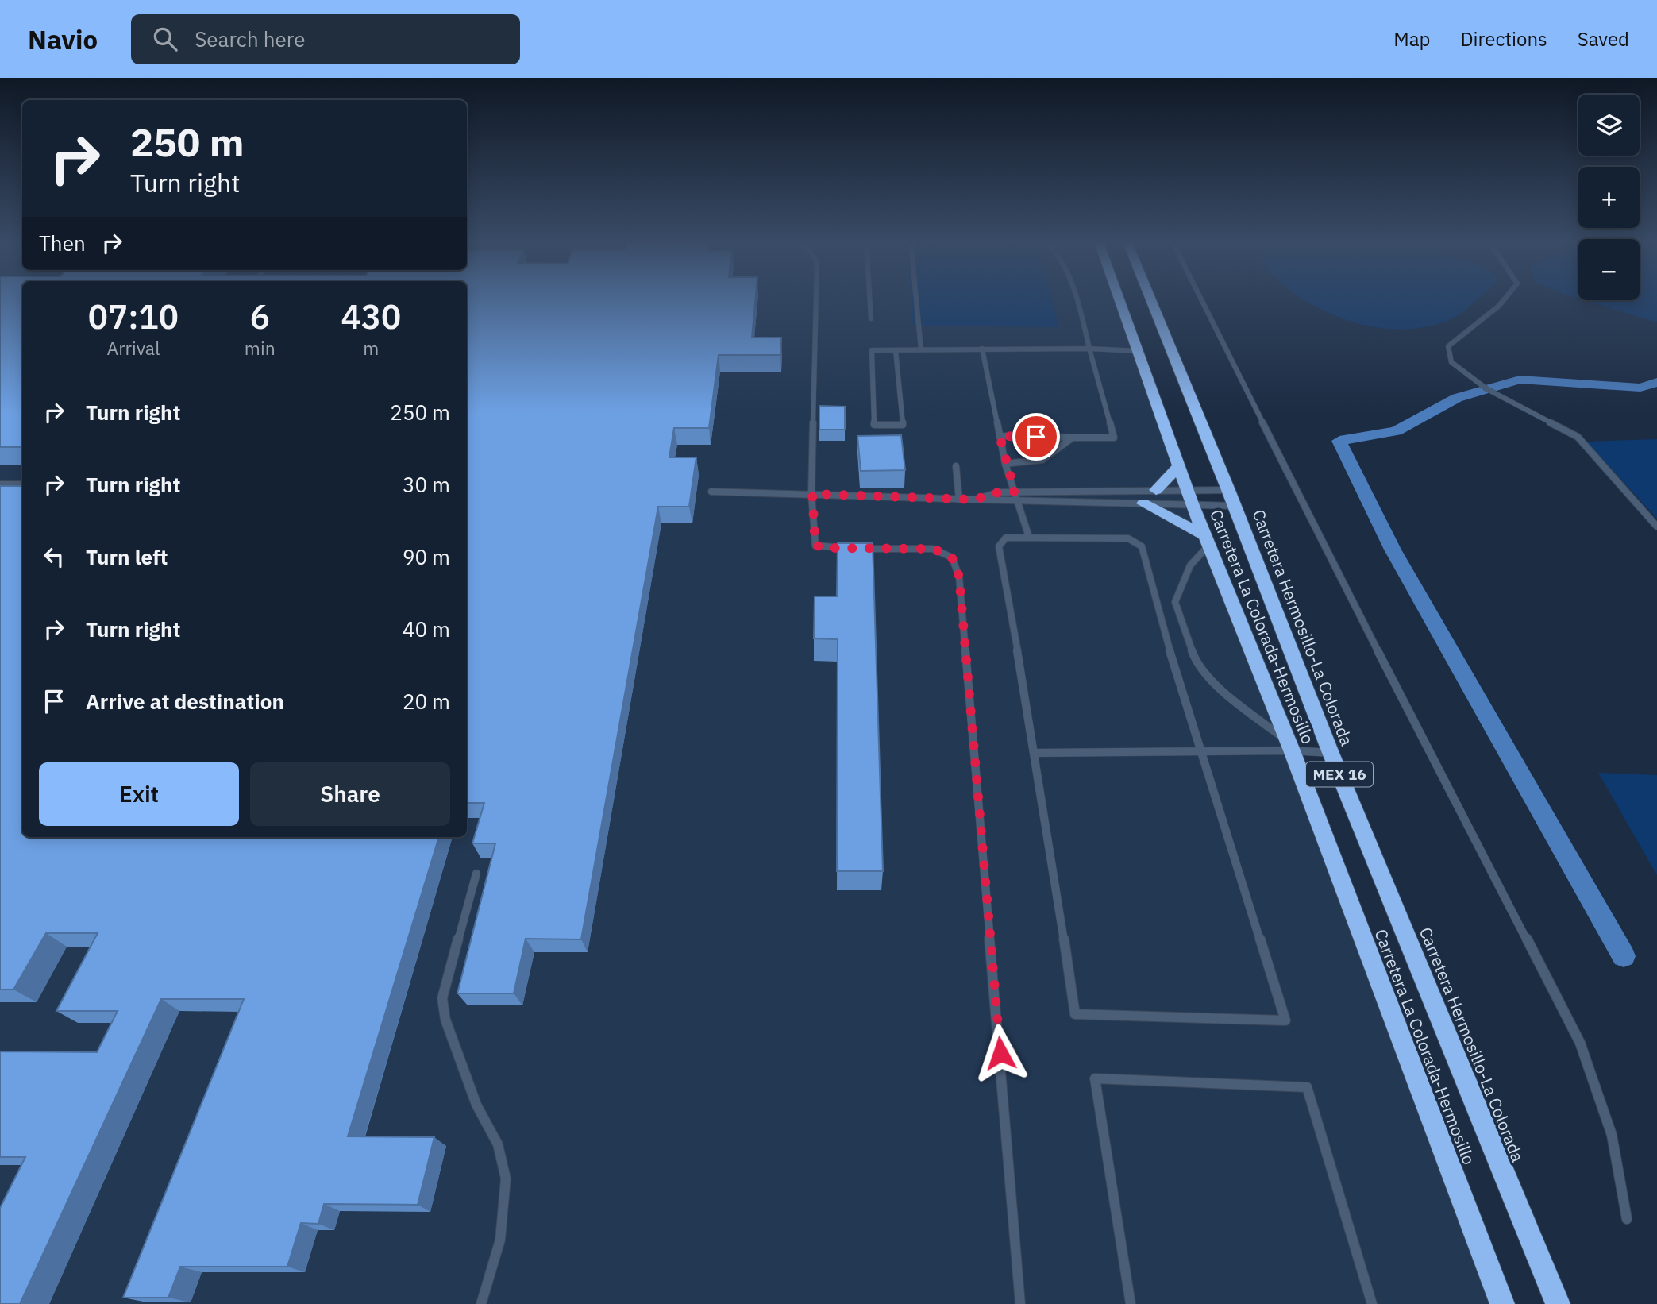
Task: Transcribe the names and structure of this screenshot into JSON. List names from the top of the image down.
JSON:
{
  "streets": {
    "highway": ["Carretera La Colorada-Hermosillo", "Carretera Hermosillo-La Colorada", "MEX 16"]
  },
  "page": {
    "header": "Navio",
    "search": "Search here",
    "nav": ["Map", "Directions", "Saved"],
    "map_buttons": ["+", "−"],
    "turn": ["250 m", "Turn right"],
    "then": "Then",
    "eta": [
      "07:10",
      "Arrival",
      "6",
      "min",
      "430",
      "m"
    ],
    "list": [
      {
        "name": "Turn right",
        "value": "250 m"
      },
      {
        "name": "Turn right",
        "value": "30 m"
      },
      {
        "name": "Turn left",
        "value": "90 m"
      },
      {
        "name": "Turn right",
        "value": "40 m"
      },
      {
        "name": "Arrive at destination",
        "value": "20 m"
      }
    ],
    "buttons": ["Exit", "Share"]
  }
}
